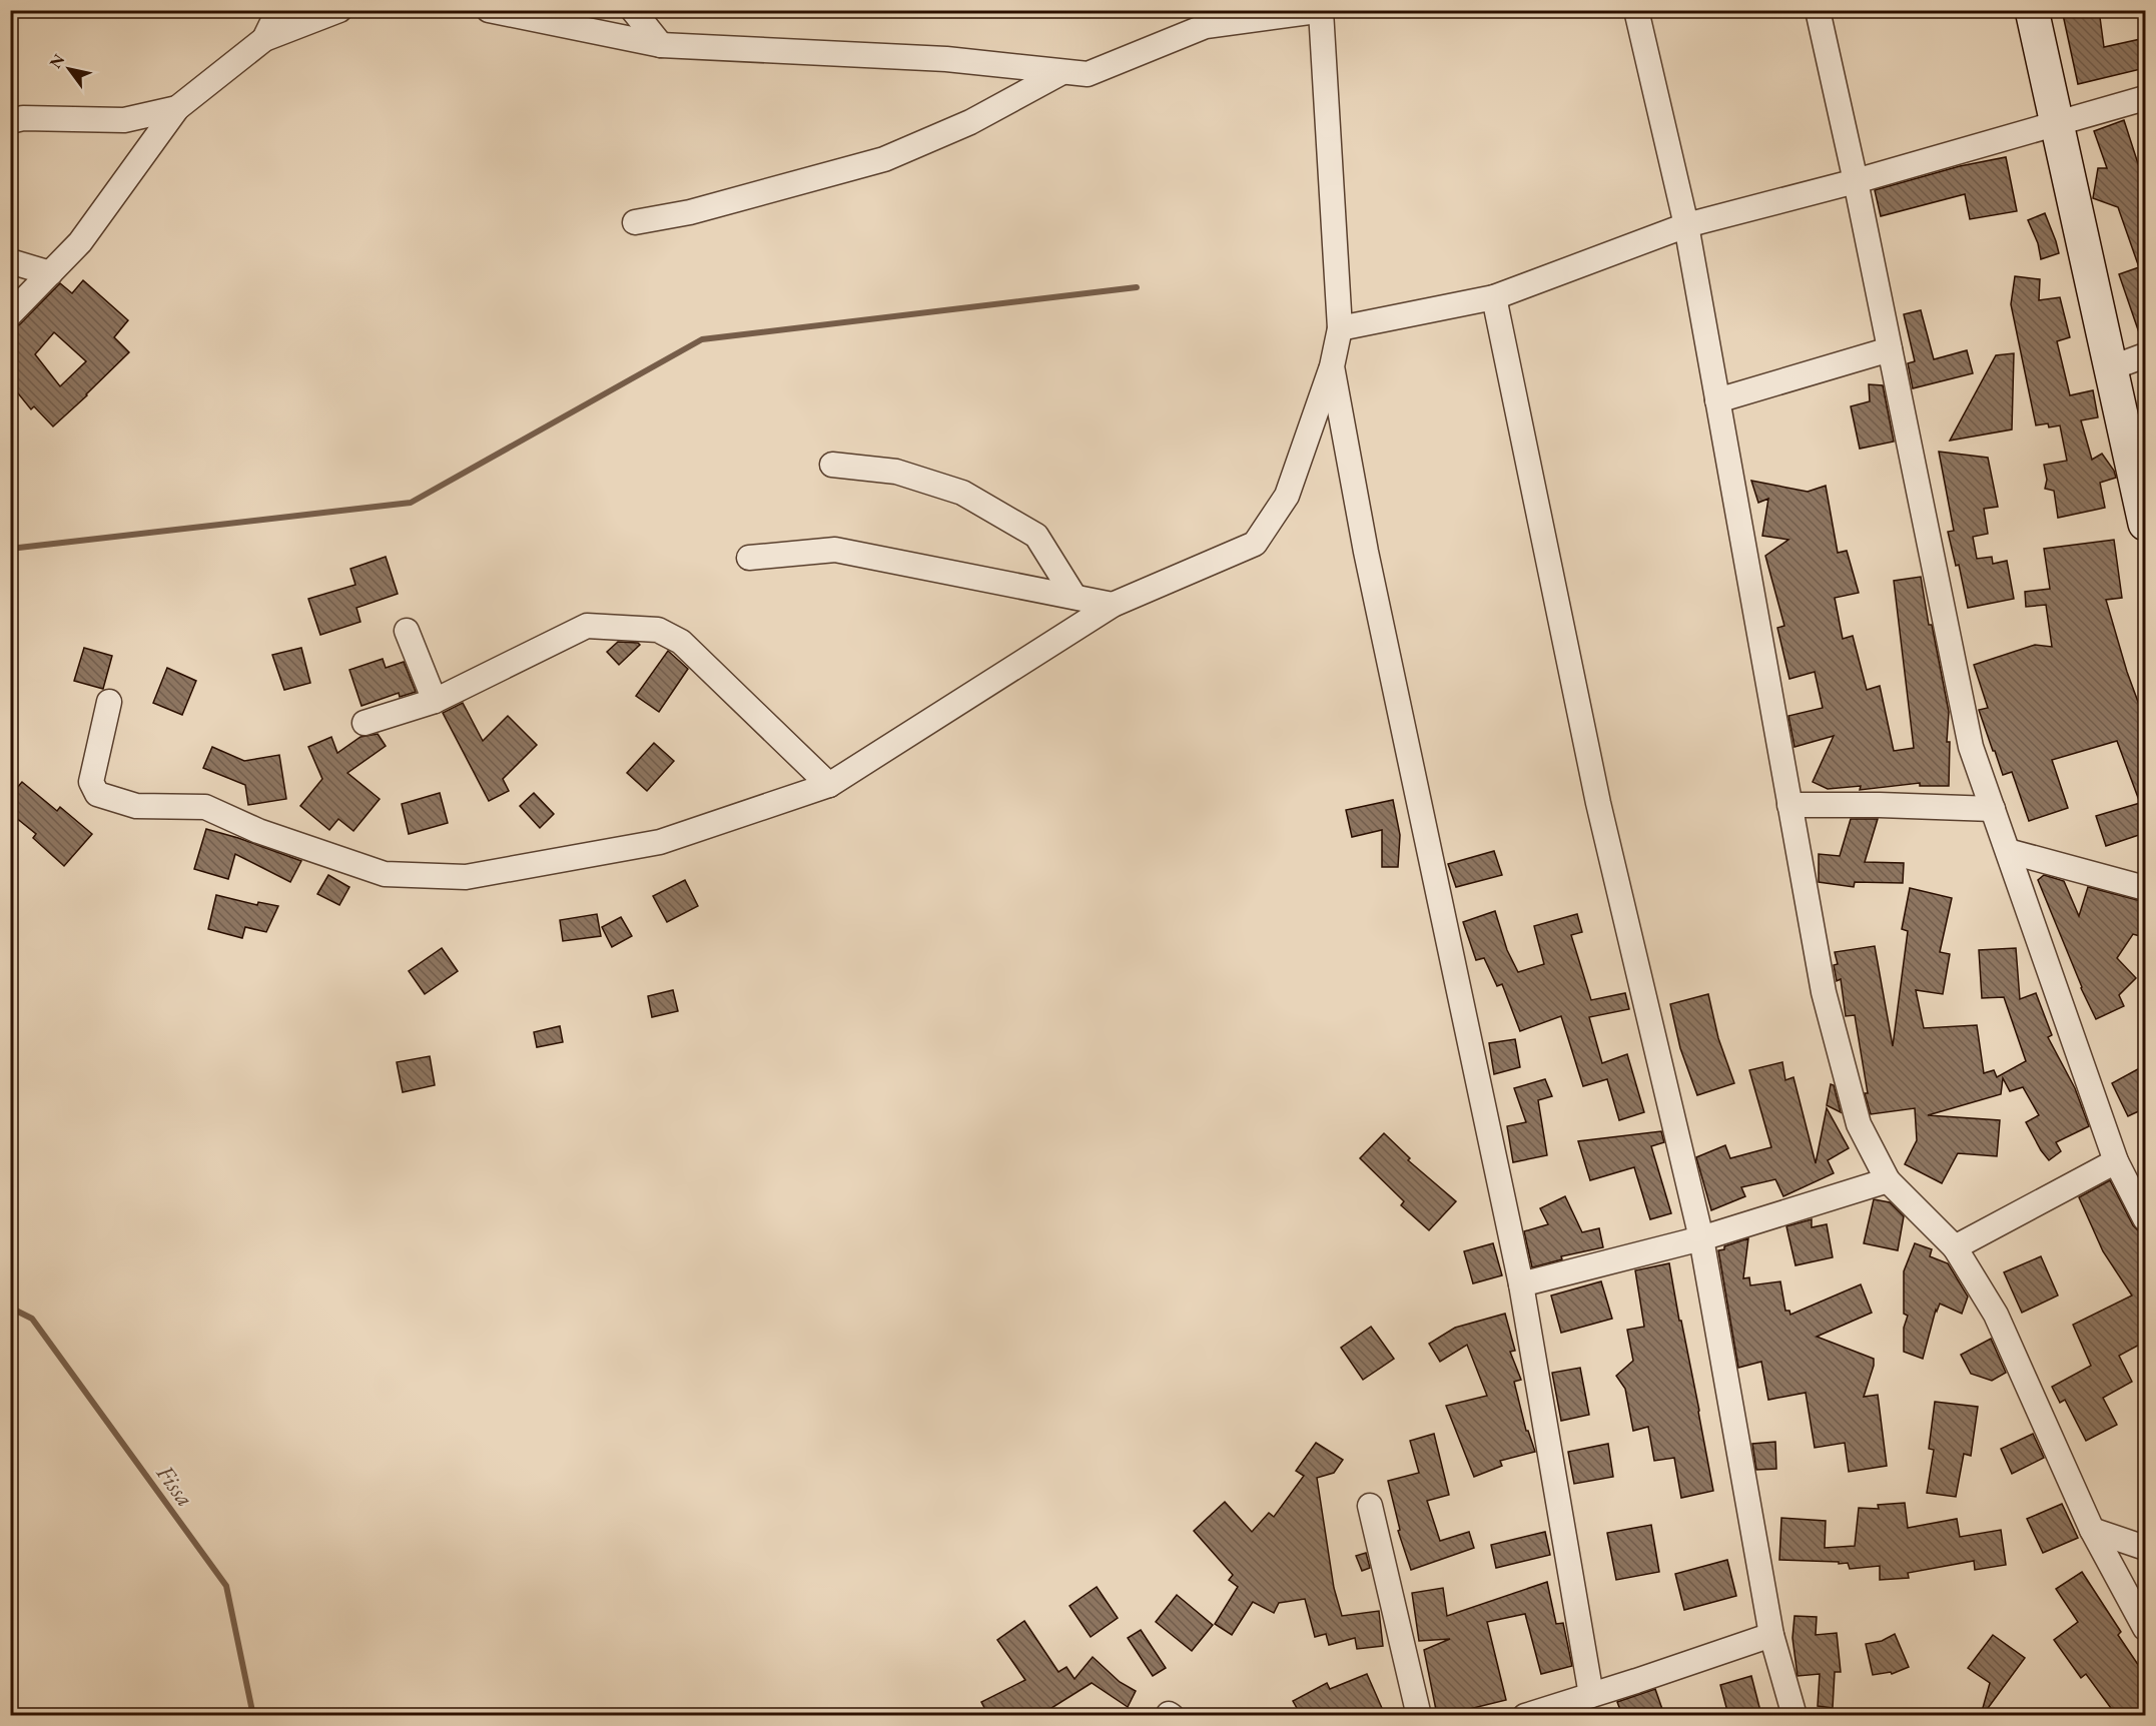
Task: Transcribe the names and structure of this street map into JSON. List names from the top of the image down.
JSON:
{
  "water": ["Fissa"],
  "north": "top left"
}
